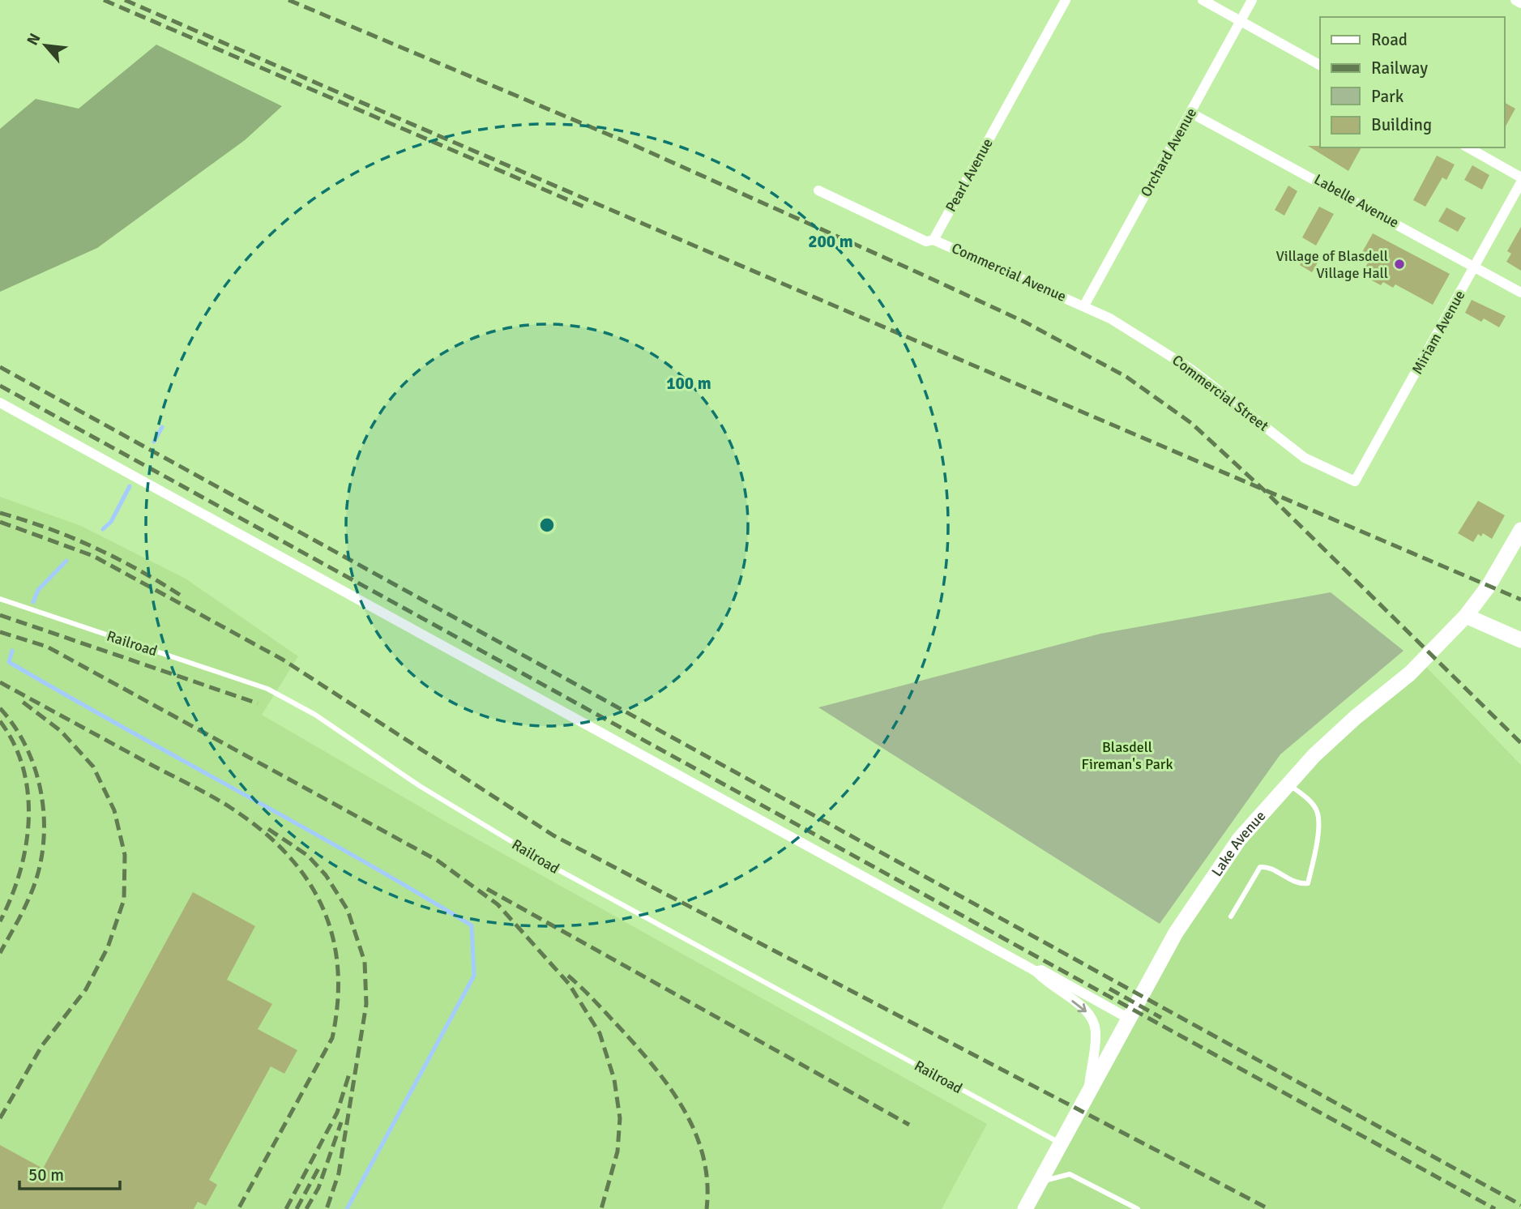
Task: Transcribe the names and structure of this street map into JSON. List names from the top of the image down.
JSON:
{
  "streets": {
    "street": [
      "Orchard Avenue",
      "Pearl Avenue",
      "Labelle Avenue",
      "Commercial Avenue",
      "Miriam Avenue",
      "Commercial Street",
      "Lake Avenue"
    ],
    "lane": ["Railroad"]
  },
  "crossings": [
    ["Orchard Avenue", "Labelle Avenue"],
    ["Orchard Avenue", "Commercial Avenue"],
    ["Orchard Avenue", "Commercial Street"],
    ["Pearl Avenue", "Commercial Avenue"],
    ["Labelle Avenue", "Miriam Avenue"],
    ["Commercial Avenue", "Commercial Street"],
    ["Miriam Avenue", "Commercial Street"],
    ["Railroad", "Lake Avenue"]
  ],
  "parks": ["Blasdell Fireman's Park"],
  "places": ["Village of Blasdell Village Hall"],
  "legend": [
    "Road",
    "Railway",
    "Park",
    "Building"
  ],
  "scale_bar": "50 m",
  "north": "top left",
  "rings": ["200 m", "100 m"]
}
